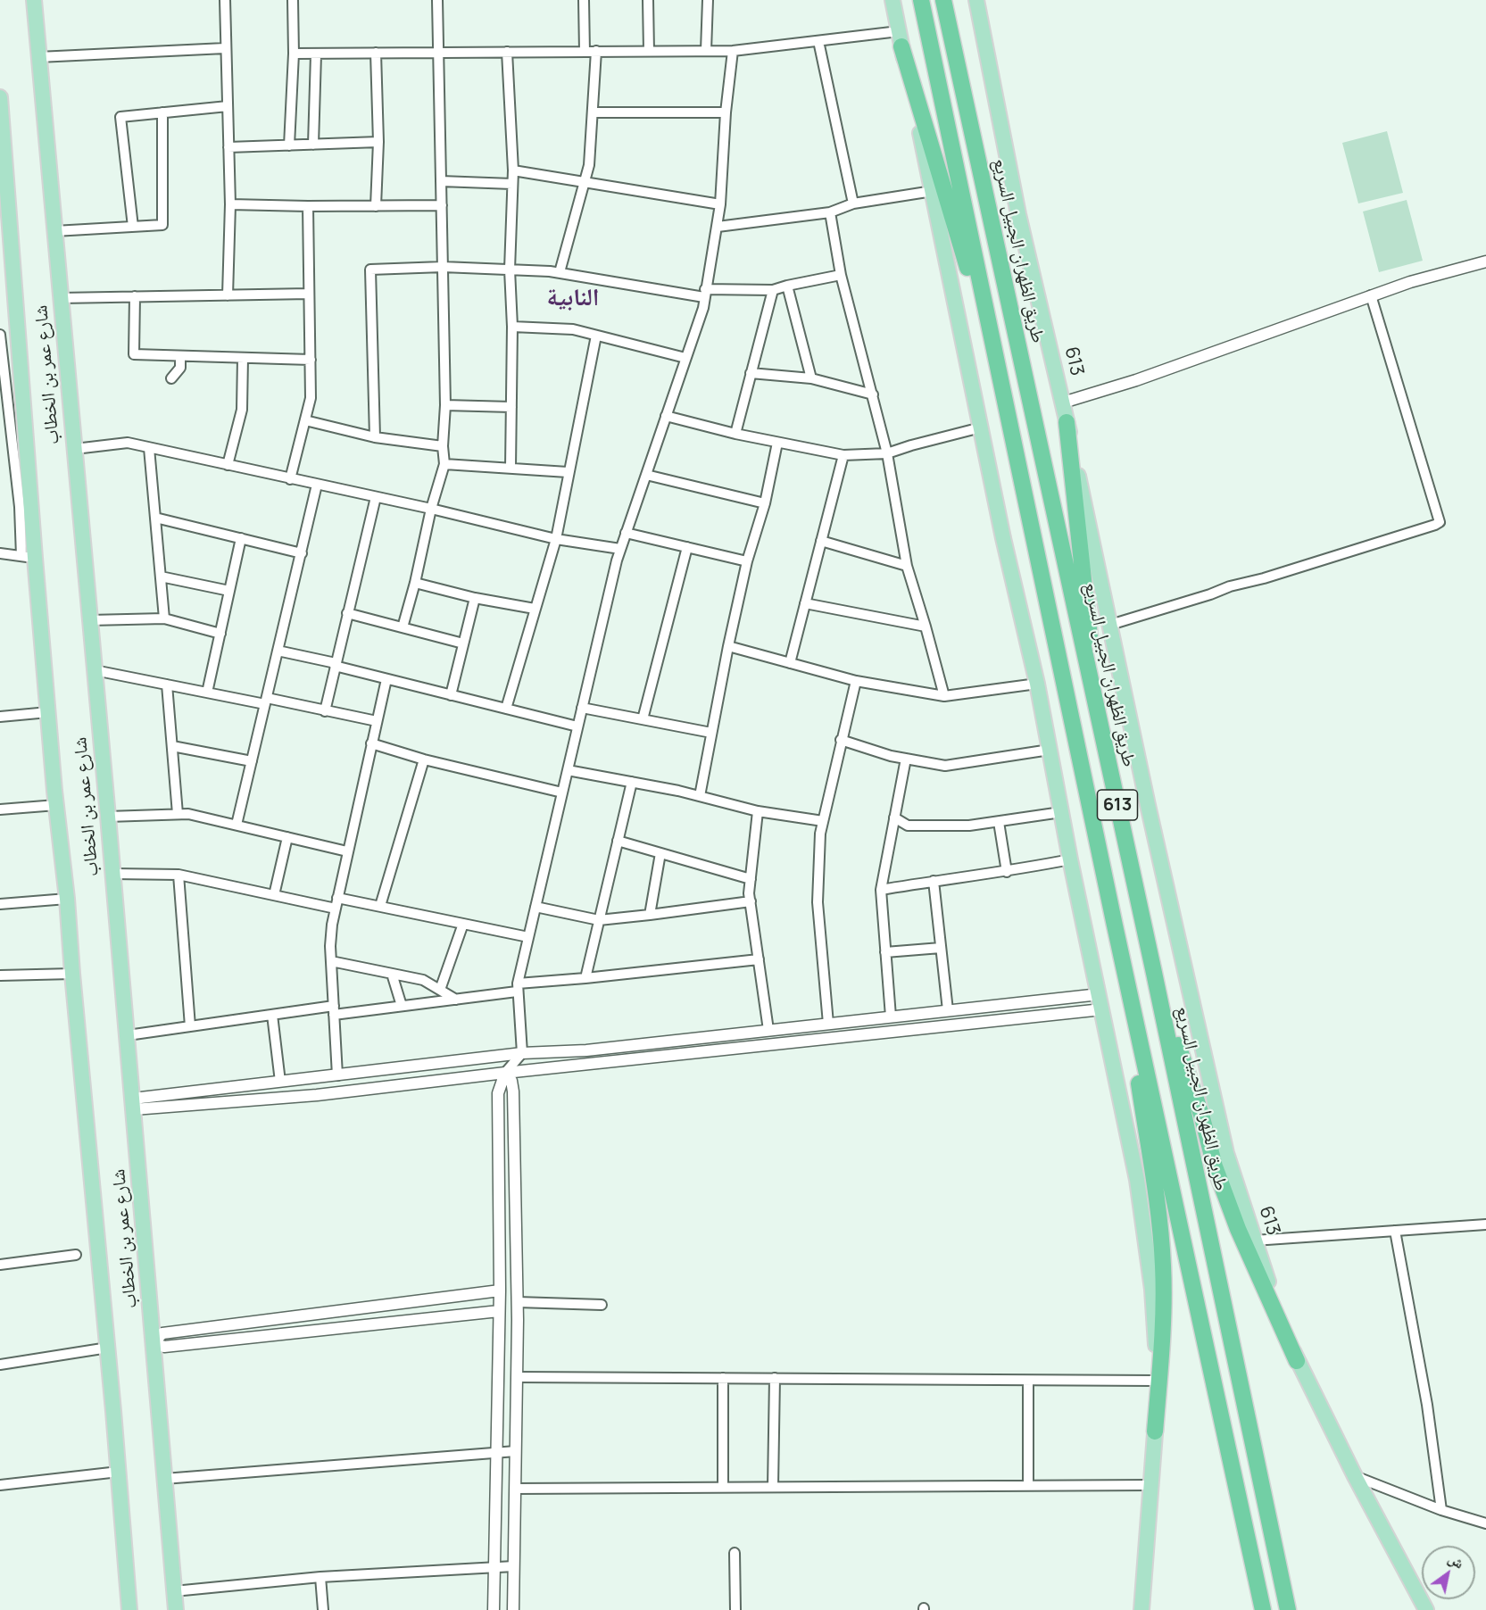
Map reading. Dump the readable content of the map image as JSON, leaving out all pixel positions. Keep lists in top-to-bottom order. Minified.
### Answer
{"streets":{"highway":["طريق الظهران الجبيل السريع","613"],"main road":["شارع عمر بن الخطاب"]},"districts":["النابية"],"north":"top right"}
